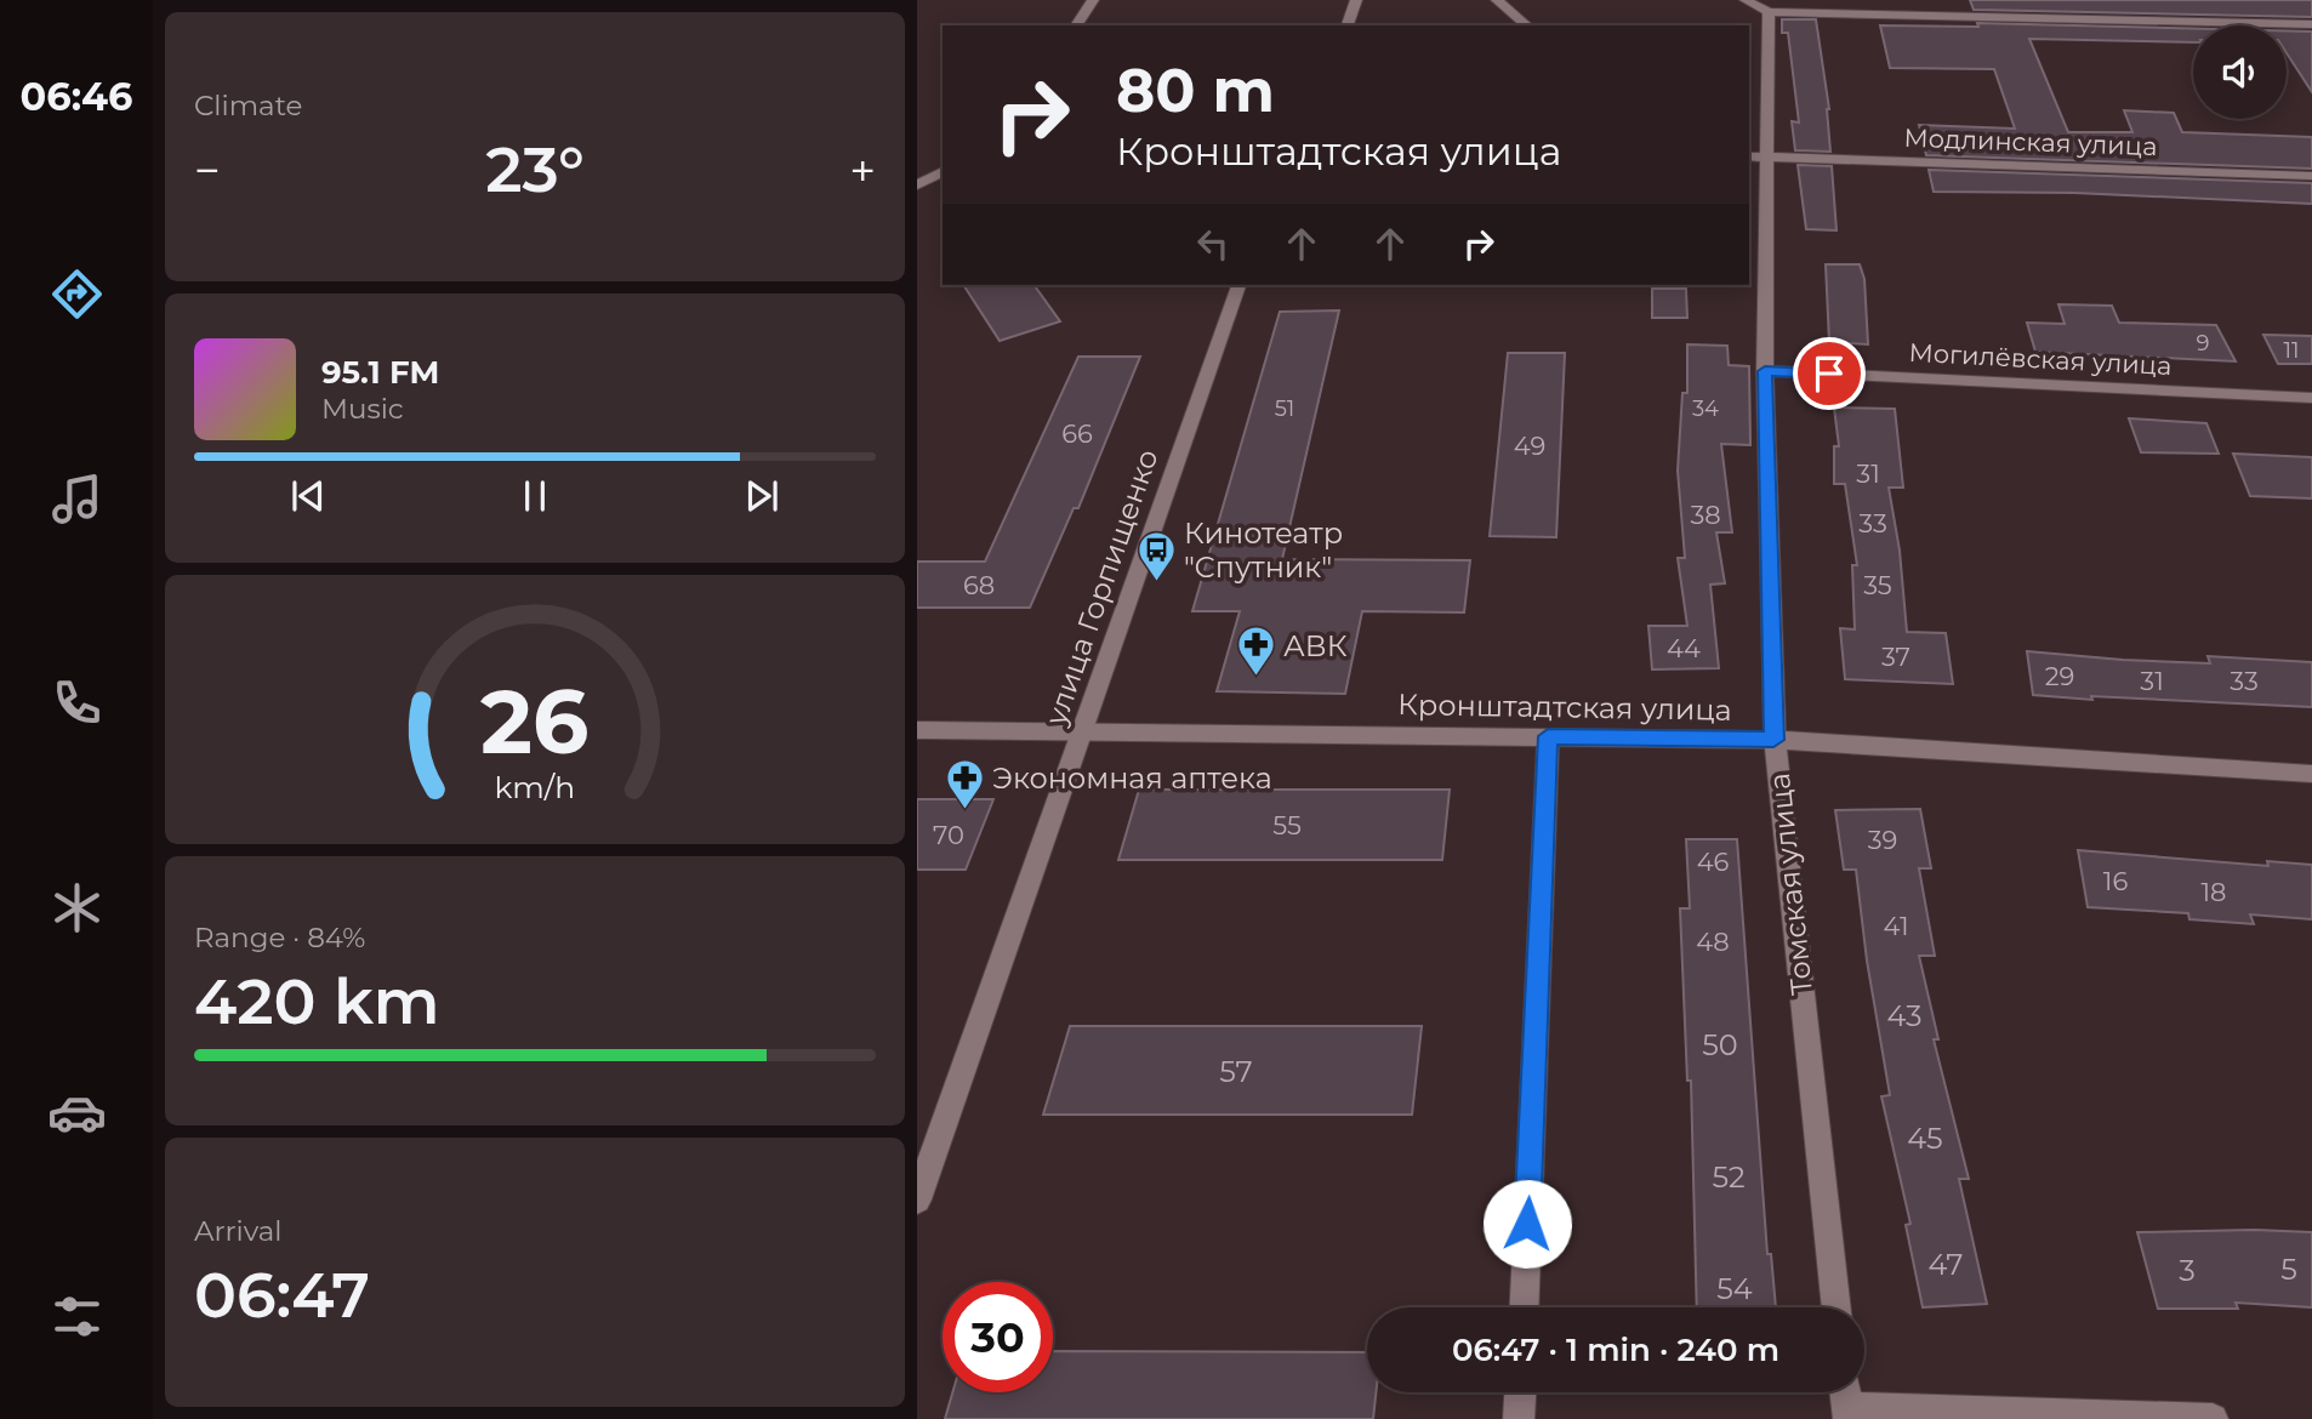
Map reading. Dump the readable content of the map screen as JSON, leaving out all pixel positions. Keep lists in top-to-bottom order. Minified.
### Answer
{"streets":{"street":["Модлинская улица","Могилёвская улица","улица Горпищенко","Кронштадтская улица","Томская улица"]},"crossings":[["Модлинская улица","Томская улица"],["Могилёвская улица","Томская улица"],["улица Горпищенко","Кронштадтская улица"],["Кронштадтская улица","Томская улица"]],"places":{"bus stop":["Кинотеатр \"Спутник\""],"pharmacy":["АВК","Экономная аптека"]},"house_numbers":["9","11","51","34","66","49","31","38","33","68","35","44","37","29","31","33","55","70","39","46","16","18","41","48","43","50","57","45","52","47","5","3","54"],"page":{"tabs":"06:46","tile":["Climate",["Range · 84%","420 km"],["Arrival","06:47"]],"turn":["80 m","Кронштадтская улица"],"heat":["−","23°","+"],"song":["95.1 FM","Music"],"limit":"30","trip":"06:47 · 1 min · 240 m","gauge":["26","km/h"]}}
